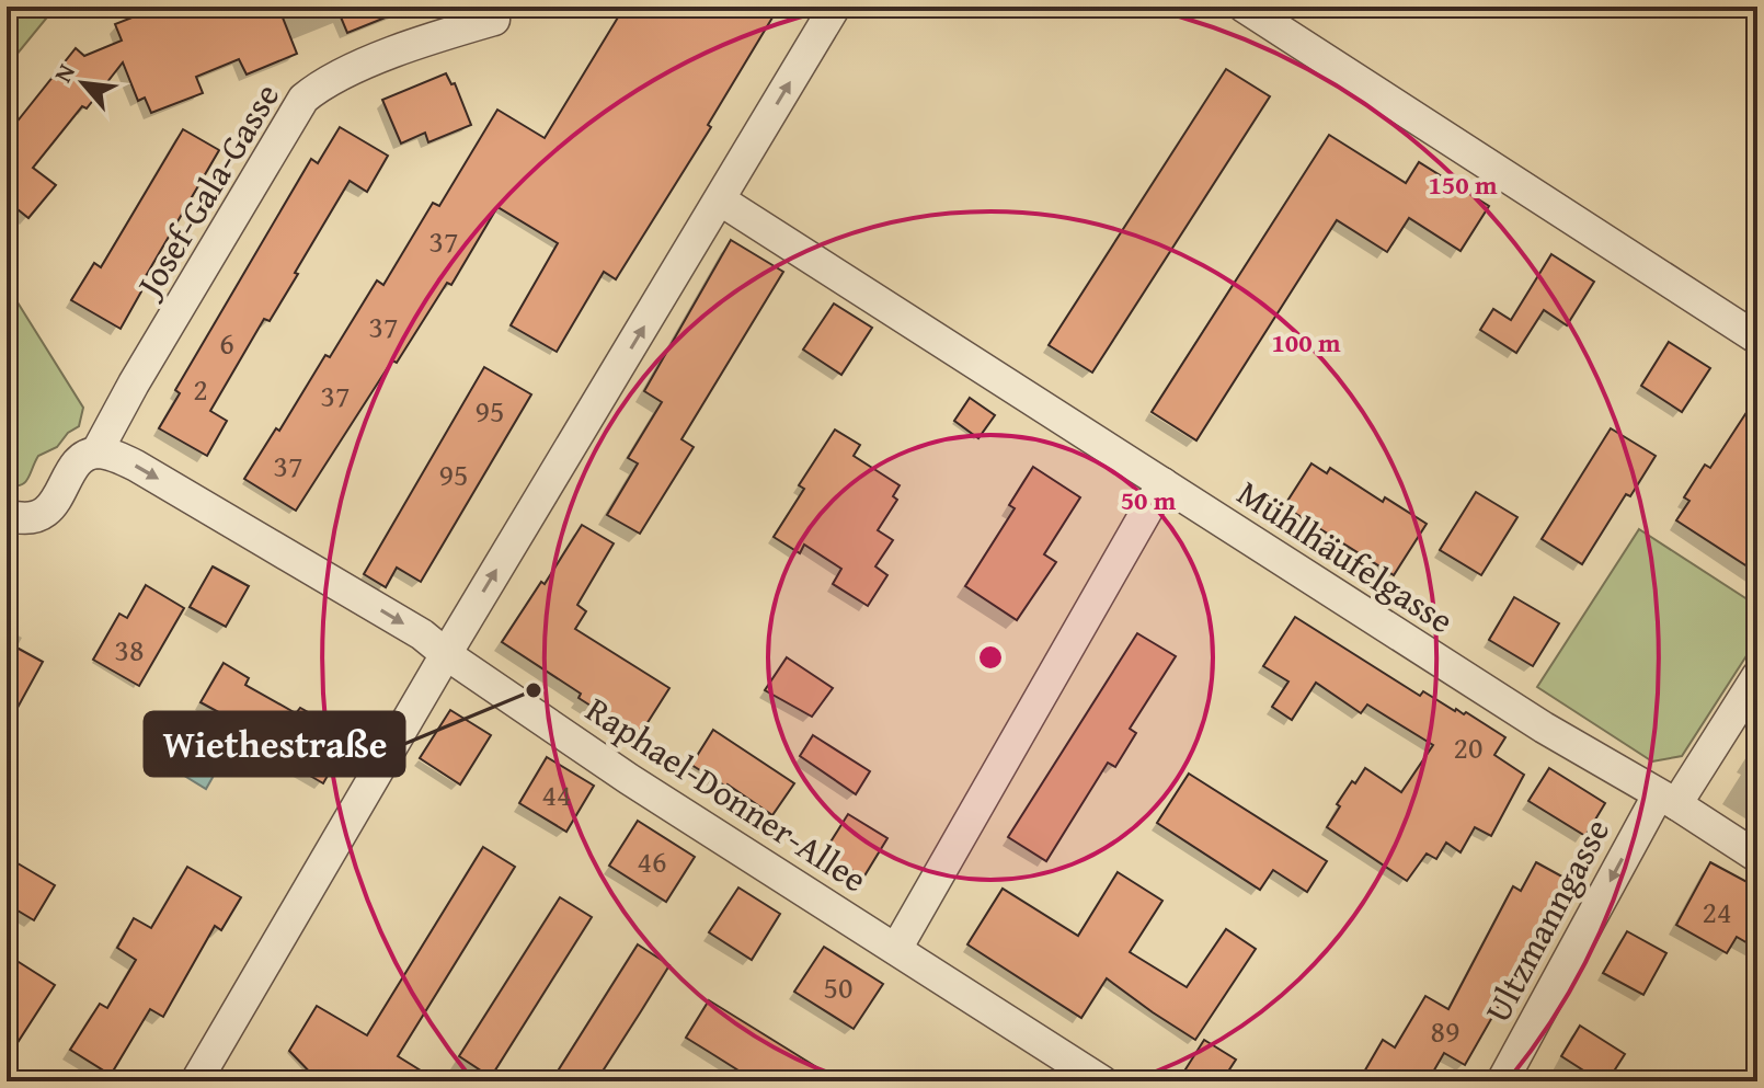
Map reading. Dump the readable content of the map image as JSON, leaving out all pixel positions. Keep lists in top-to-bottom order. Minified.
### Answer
{"streets":{"street":["Josef-Gala-Gasse","Mühlhäufelgasse","Raphael-Donner-Allee","Ultzmanngasse"]},"crossings":[["Josef-Gala-Gasse","Raphael-Donner-Allee"],["Mühlhäufelgasse","Ultzmanngasse"]],"one_way":["Ultzmanngasse"],"places":["Wiethestraße"],"house_numbers":["37","37","6","2","37","95","37","95","38","20","44","46","24","50","89"],"north":"top left","rings":["150 m","100 m","50 m"]}
